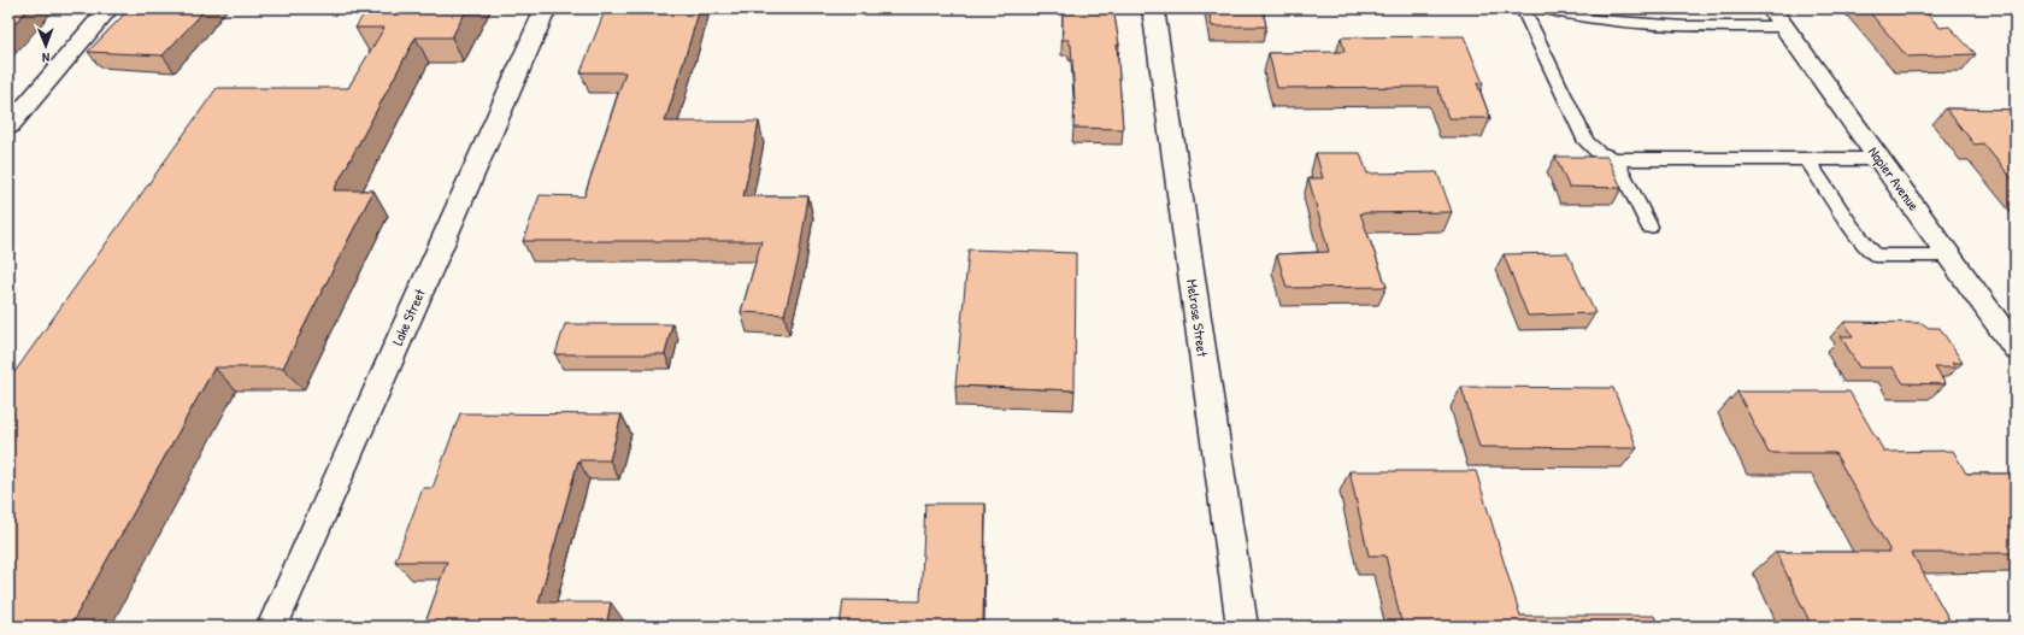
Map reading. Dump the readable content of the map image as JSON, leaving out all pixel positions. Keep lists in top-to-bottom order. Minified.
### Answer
{"streets":{"street":["Napier Avenue","Lake Street","Melrose Street"]},"north":"bottom"}
